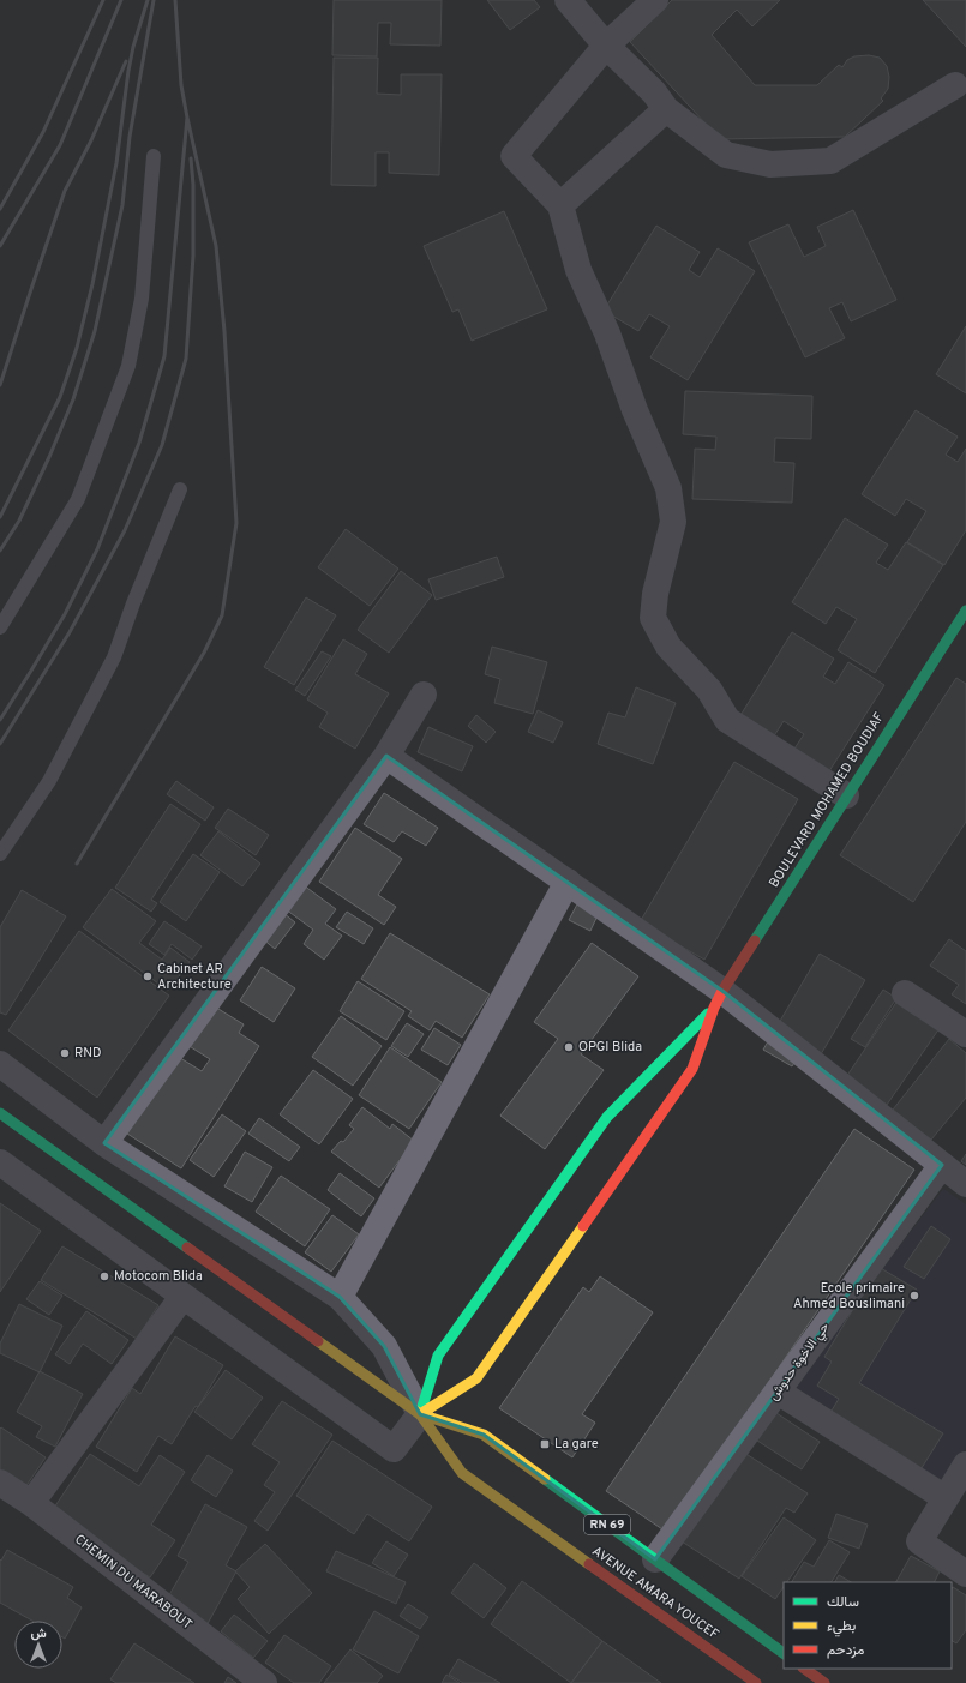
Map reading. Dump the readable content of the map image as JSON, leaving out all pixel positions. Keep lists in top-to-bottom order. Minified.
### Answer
{"streets":{"main road":["BOULEVARD MOHAMED BOUDIAF","RN 69","AVENUE AMARA YOUCEF"],"street":["حي الاخوة حدوش","CHEMIN DU MARABOUT"]},"crossings":[["حي الاخوة حدوش","AVENUE AMARA YOUCEF"],["RN 69","AVENUE AMARA YOUCEF"]],"places":{"other":["Cabinet AR Architecture","OPGI Blida","RND","Motocom Blida","Ecole primaire Ahmed Bouslimani"],"transit":["La gare"]},"legend":["سالك","بطيء","مزدحم"],"north":"top"}
